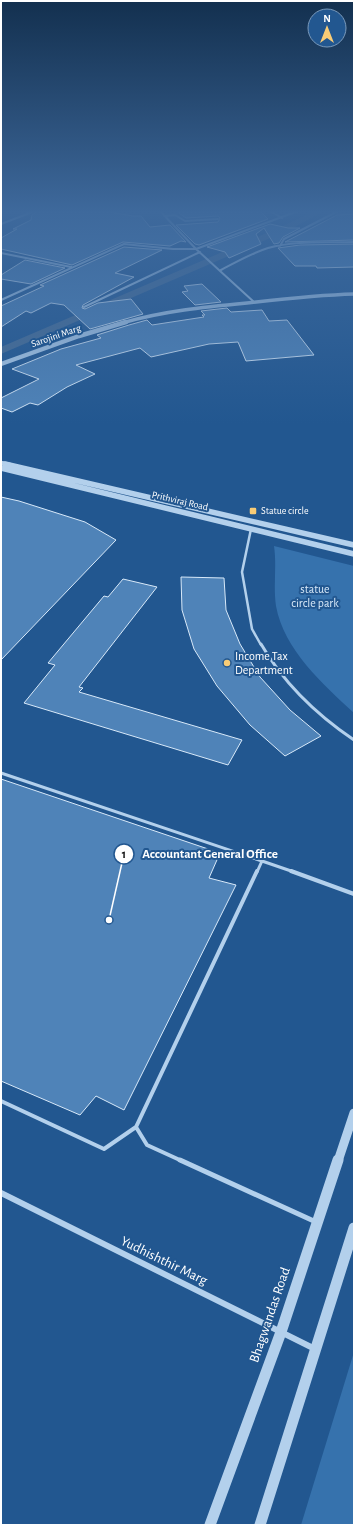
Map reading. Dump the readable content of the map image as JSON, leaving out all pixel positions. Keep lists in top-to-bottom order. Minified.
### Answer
{"streets":{"street":["Sarojini Marg","Prithviraj Road","Yudhishthir Marg","Bhagwandas Road"]},"crossings":[["Yudhishthir Marg","Bhagwandas Road"]],"parks":["statue circle park"],"places":{"transit":["Statue circle"],"other":["Income Tax Department","Accountant General Office"]},"north":"top"}
